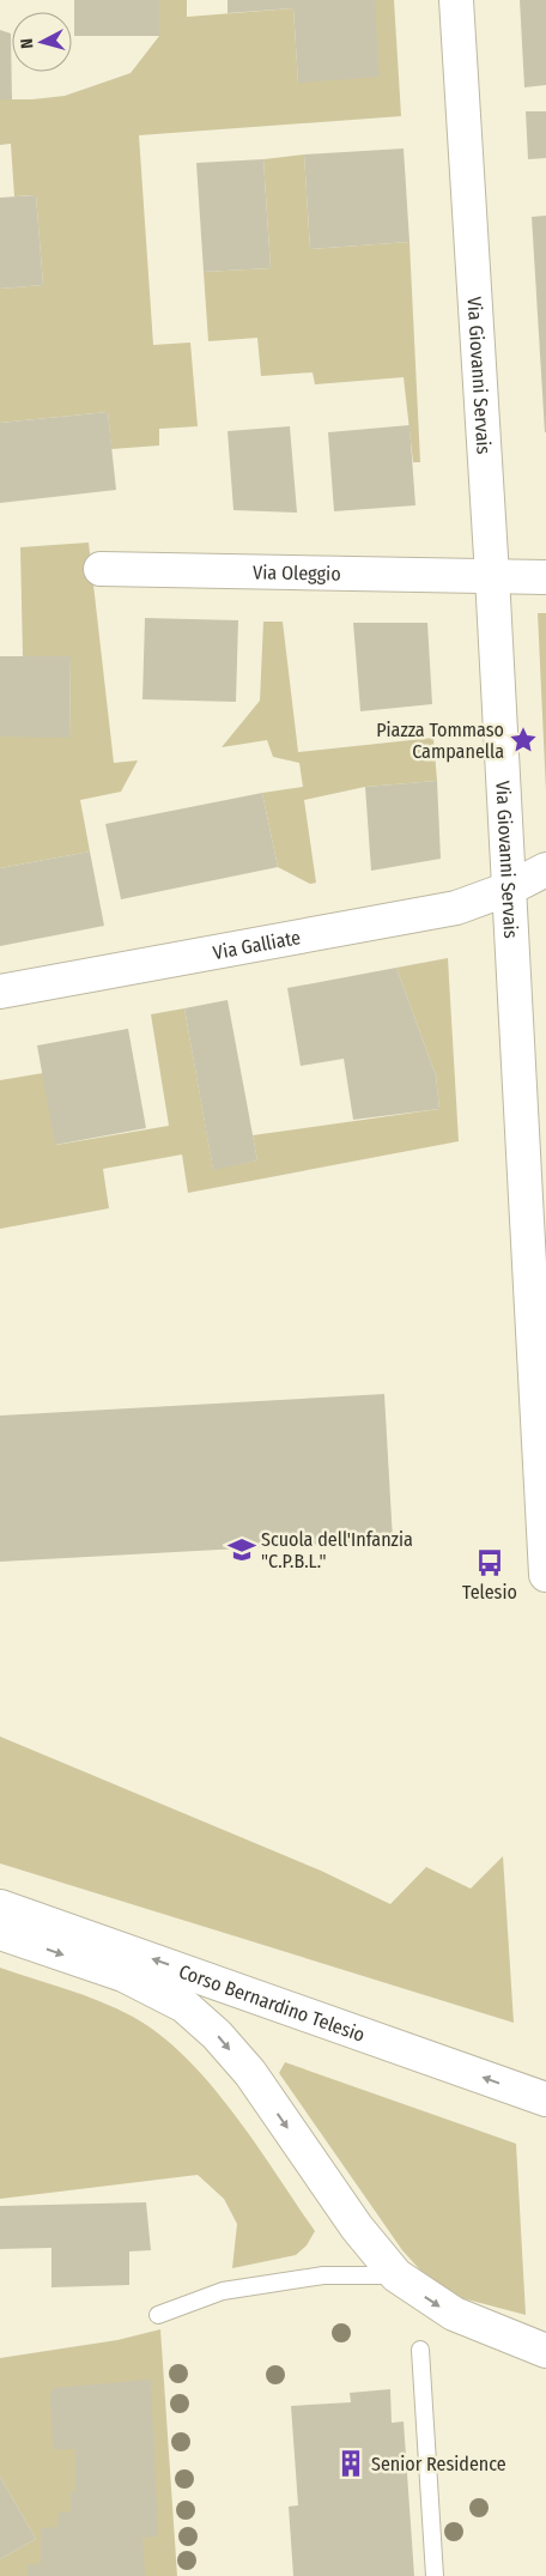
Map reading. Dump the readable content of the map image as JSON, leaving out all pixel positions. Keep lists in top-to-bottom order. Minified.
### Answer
{"streets":{"street":["Via Giovanni Servais","Via Oleggio","Via Galliate","Corso Bernardino Telesio"]},"crossings":[["Via Giovanni Servais","Via Oleggio"],["Via Giovanni Servais","Via Galliate"]],"places":{"place":["Piazza Tommaso Campanella"],"school or university":["Scuola dell'Infanzia \"C.P.B.L.\""],"bus stop":["Telesio"],"building":["Senior Residence"]},"north":"left"}
